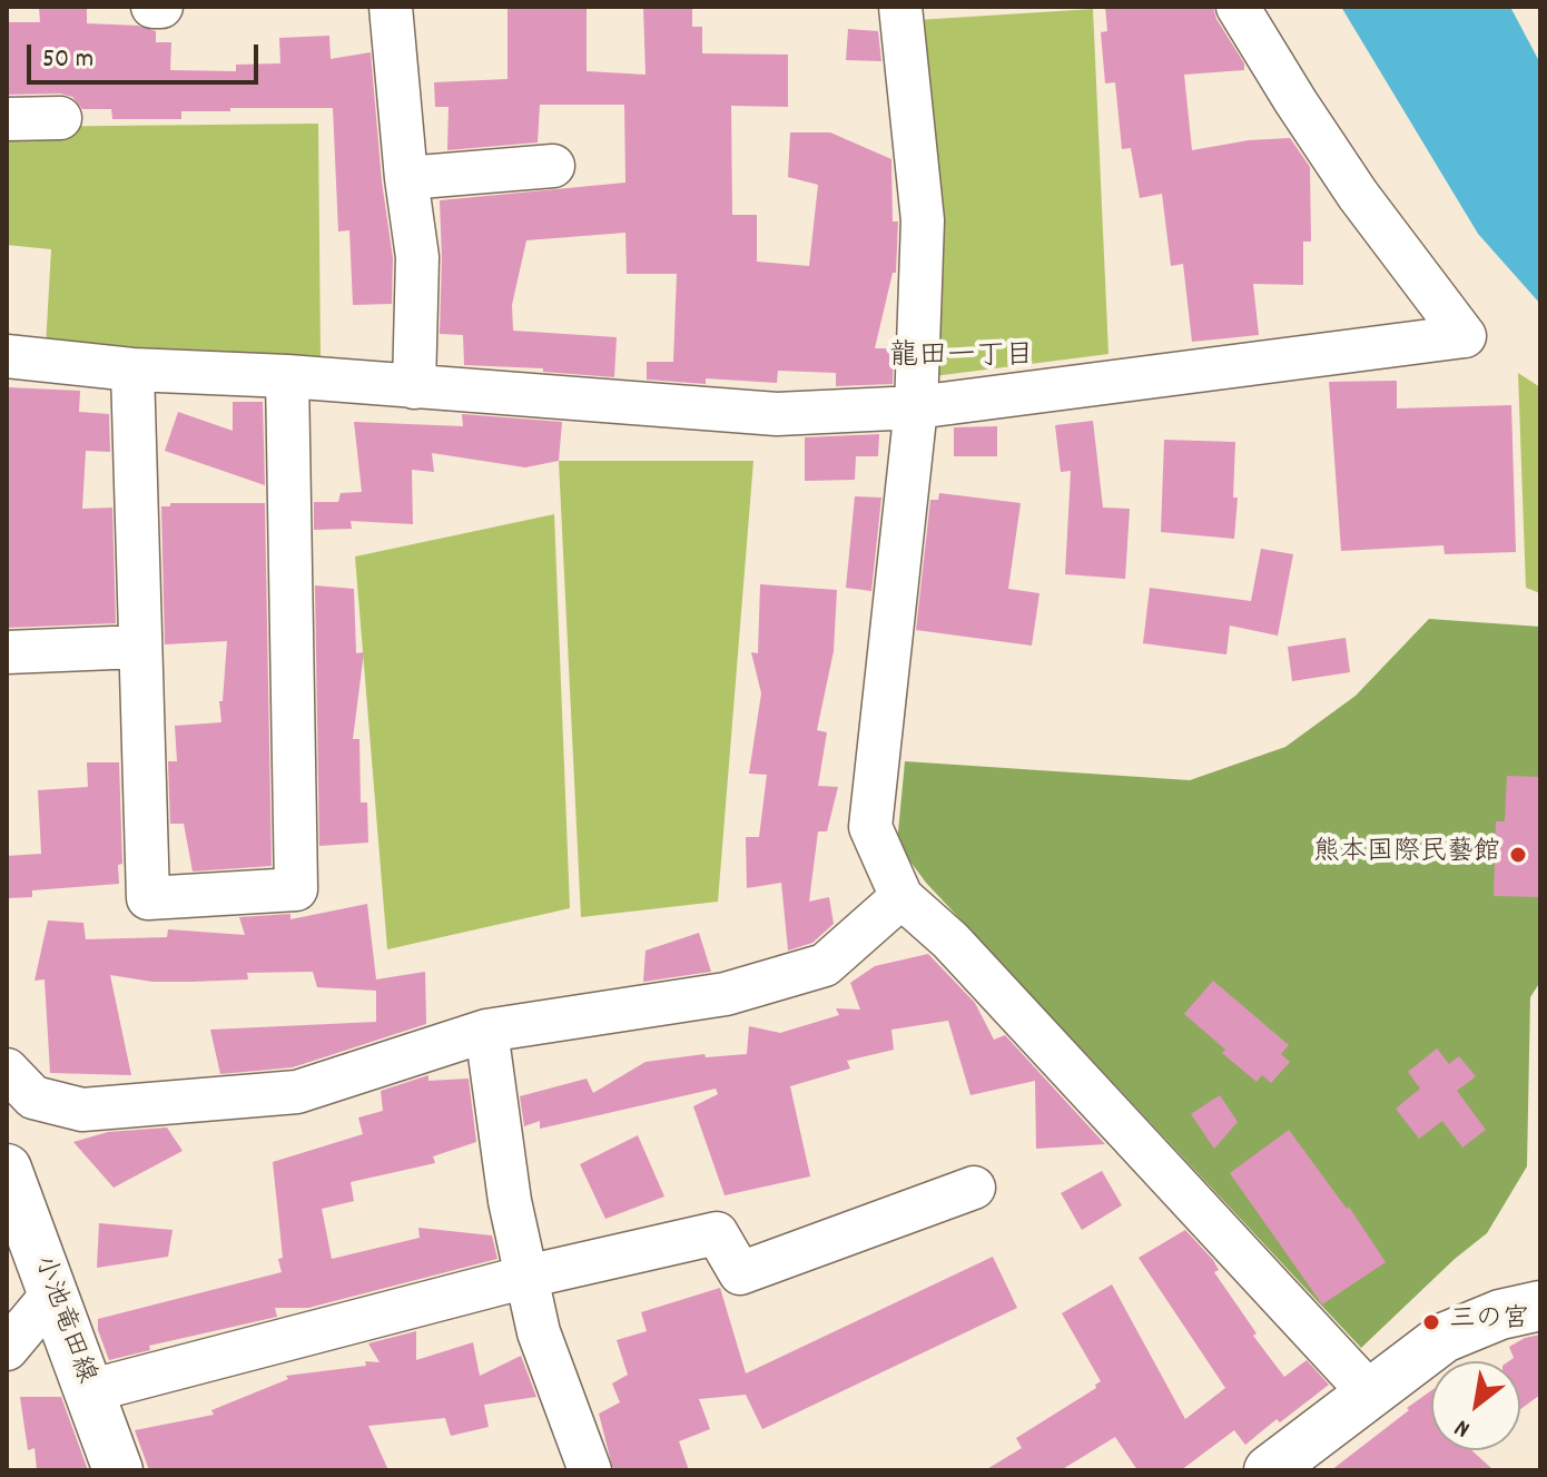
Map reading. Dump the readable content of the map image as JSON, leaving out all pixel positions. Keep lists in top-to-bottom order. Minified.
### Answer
{"streets":{"main road":["小池竜田線"]},"districts":["龍田一丁目"],"places":["熊本国際民藝館","三の宮"],"scale_bar":"50 m","north":"bottom left"}
